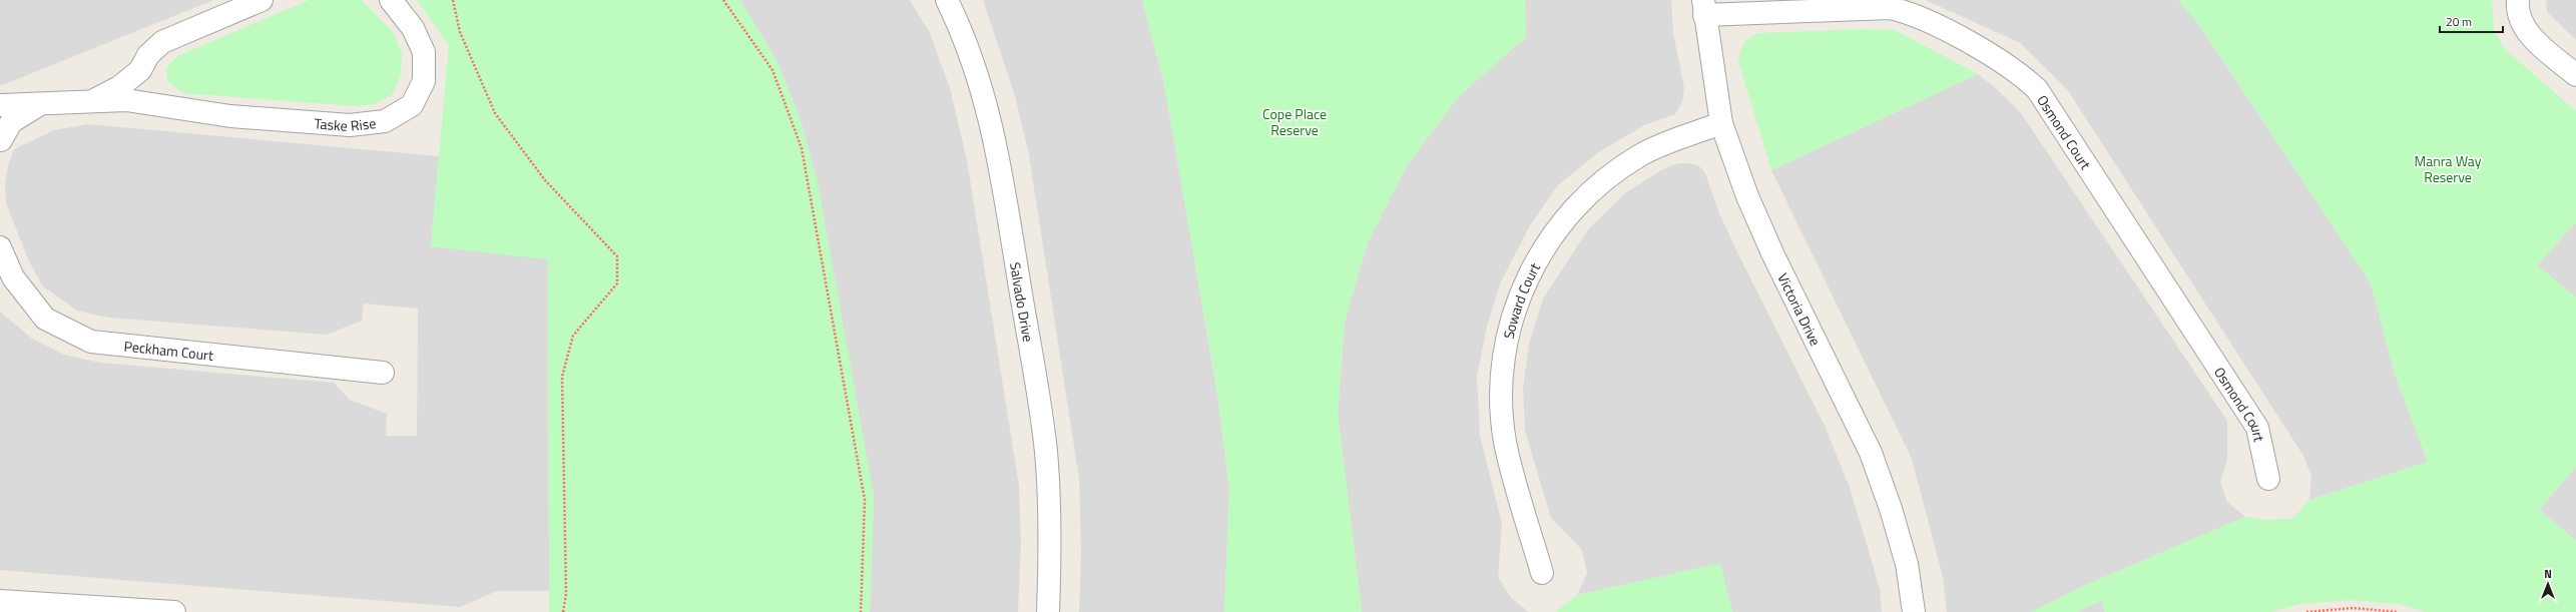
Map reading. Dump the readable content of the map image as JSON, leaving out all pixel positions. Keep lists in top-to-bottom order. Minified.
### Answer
{"streets":{"street":["Taske Rise","Osmond Court","Salvado Drive","Soward Court","Victoria Drive","Peckham Court"]},"crossings":[["Osmond Court","Victoria Drive"],["Soward Court","Victoria Drive"]],"parks":["Cope Place Reserve","Manra Way Reserve"],"scale_bar":"20 m","north":"top"}
